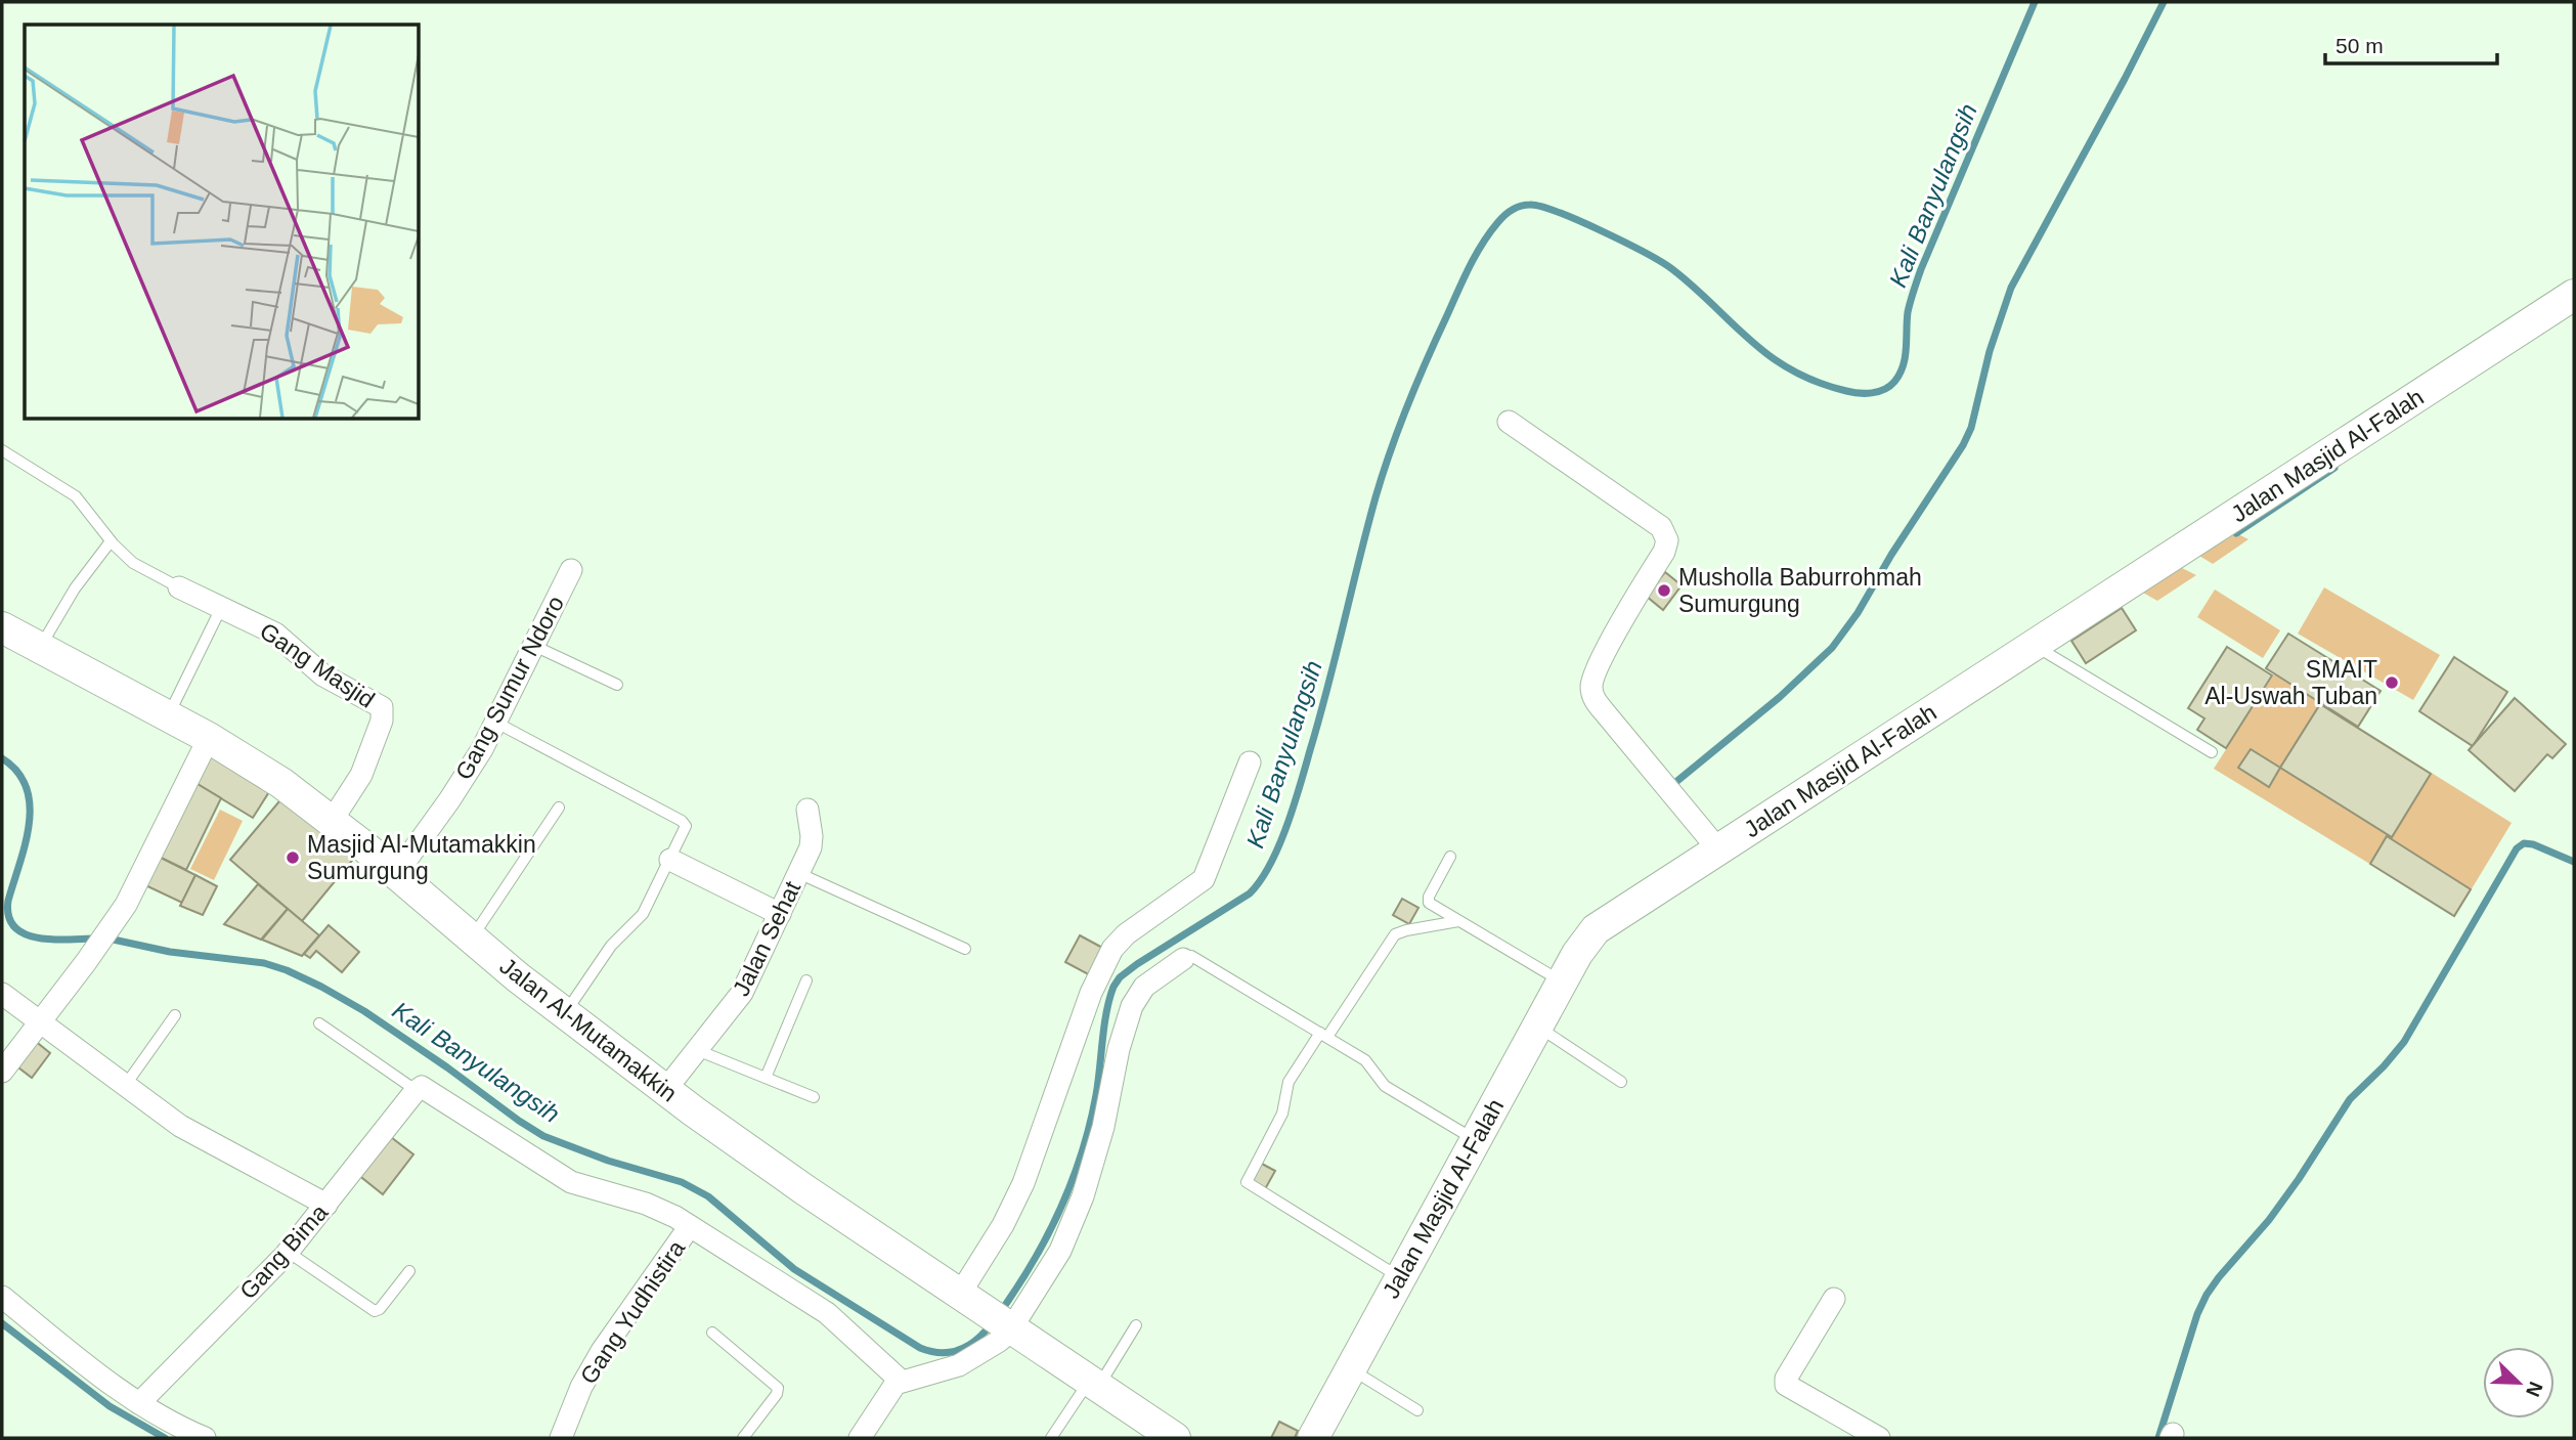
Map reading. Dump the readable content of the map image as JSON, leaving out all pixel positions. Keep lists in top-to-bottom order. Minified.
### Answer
{"streets":{"street":["Jalan Masjid Al-Falah","Gang Masjid","Gang Sumur Ndoro","Jalan Sehat","Jalan Al-Mutamakkin","Gang Bima","Gang Yudhistira"]},"crossings":[["Gang Masjid","Jalan Al-Mutamakkin"],["Gang Sumur Ndoro","Jalan Al-Mutamakkin"],["Jalan Sehat","Jalan Al-Mutamakkin"]],"water":["Kali Banyulangsih"],"places":["Musholla Baburrohmah Sumurgung","SMAIT Al-Uswah Tuban","Masjid Al-Mutamakkin Sumurgung"],"scale_bar":"50 m","north":"bottom right"}
